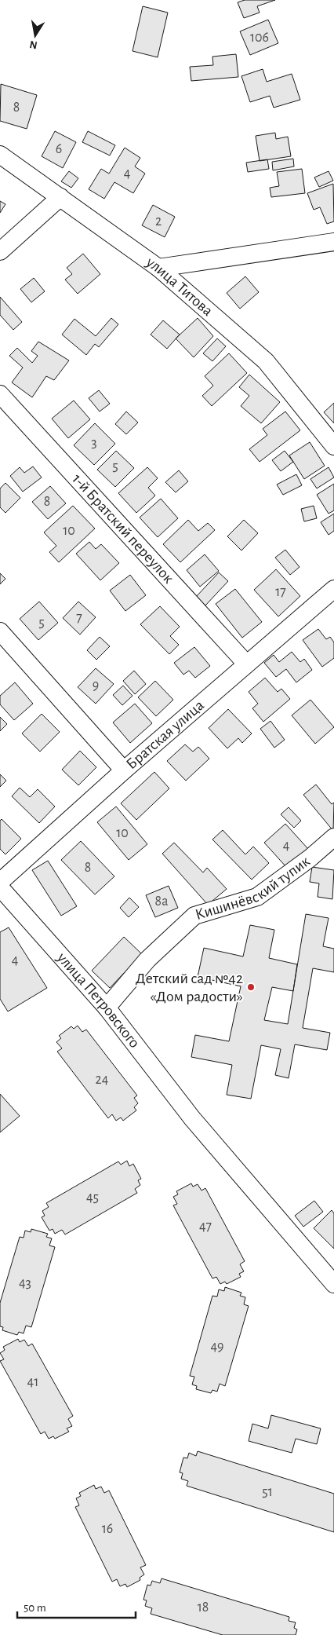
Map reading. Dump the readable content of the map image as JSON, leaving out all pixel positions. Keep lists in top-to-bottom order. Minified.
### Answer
{"streets":{"street":["улица Титова","1-й Братский переулок","Братская улица","Кишинёвский тупик","улица Петровского"]},"crossings":[["1-й Братский переулок","Братская улица"],["Кишинёвский тупик","улица Петровского"]],"places":["Детский сад №42 «Дом радости»"],"house_numbers":["106","8","6","4","2","3","5","8","10","17","7","5","9","10","4","8","8а","4","24","45","47","43","49","41","51","16","18"],"scale_bar":"50 m","north":"bottom"}
